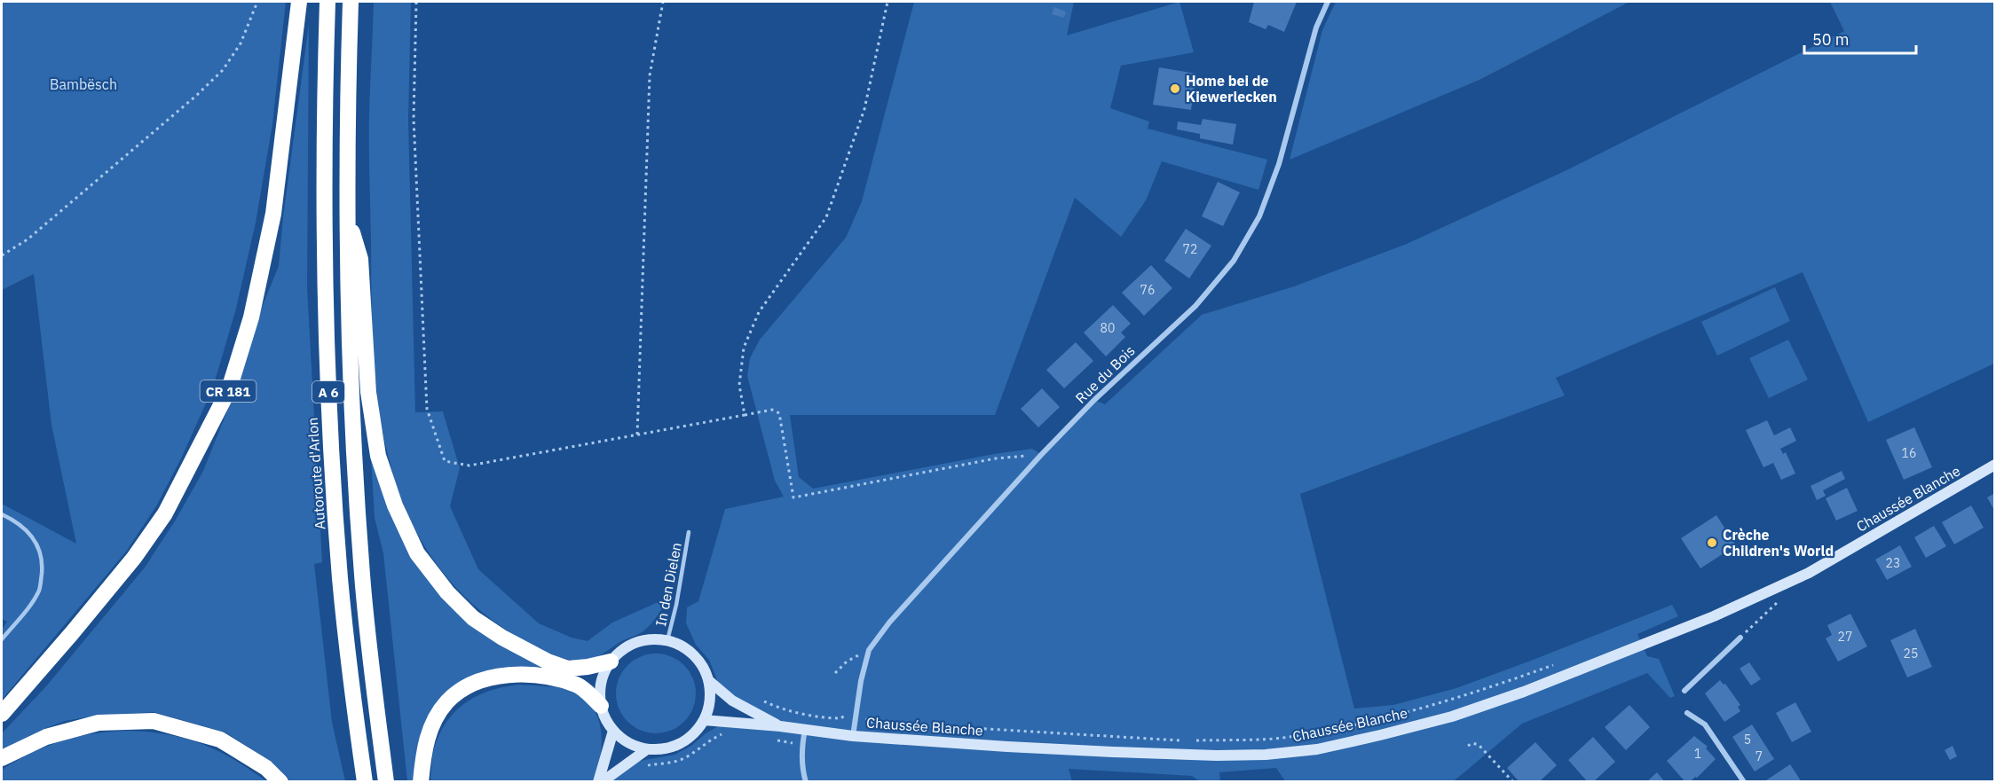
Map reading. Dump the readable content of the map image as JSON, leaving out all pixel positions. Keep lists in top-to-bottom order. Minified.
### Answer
{"streets":{"highway":["CR 181","A 6","Autoroute d'Arlon"],"main road":["Chaussée Blanche"],"street":["Rue du Bois"],"lane":["In den Dielen"]},"crossings":[["Rue du Bois","Chaussée Blanche"],["A 6","Chaussée Blanche"],["A 6","In den Dielen"],["Chaussée Blanche","In den Dielen"]],"parks":["Bambësch"],"places":["Home bei de Kiewerlecken","Crèche Children's World"],"house_numbers":["72","76","80","16","23","27","25","5","1","7"],"scale_bar":"50 m"}
